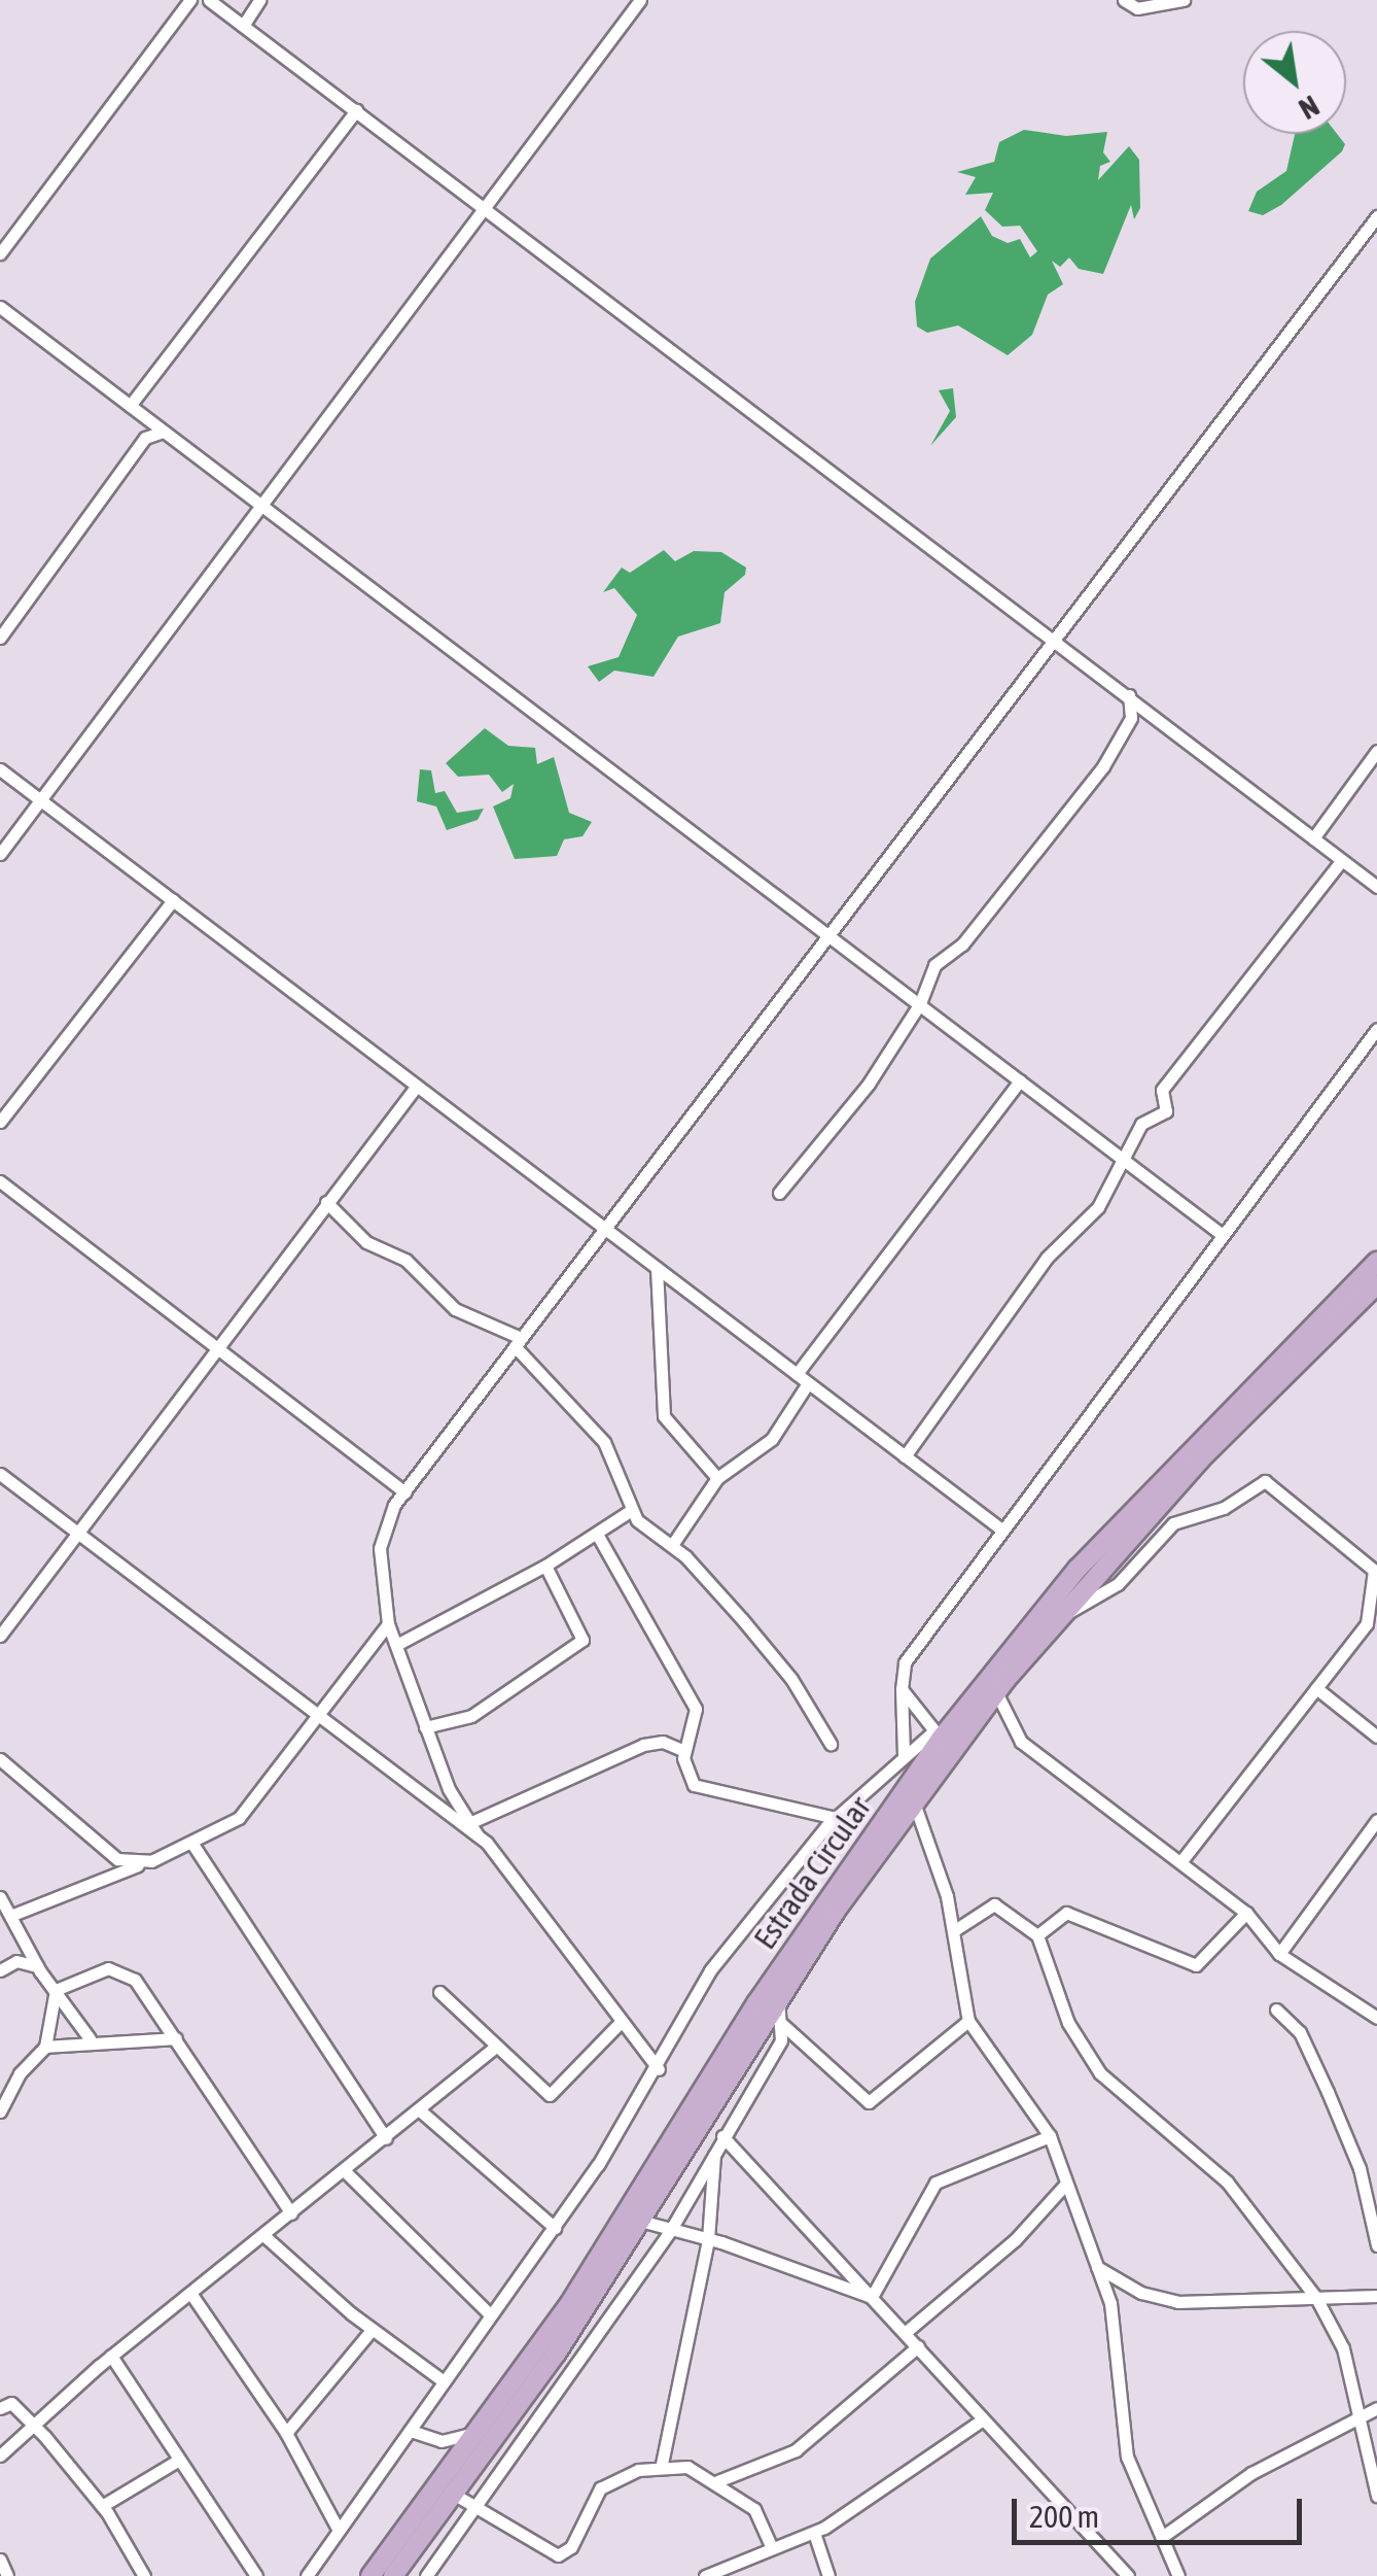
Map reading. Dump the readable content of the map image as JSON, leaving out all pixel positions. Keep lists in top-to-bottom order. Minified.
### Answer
{"streets":{"main road":["Estrada Circular"]},"scale_bar":"200 m","north":"bottom right"}
